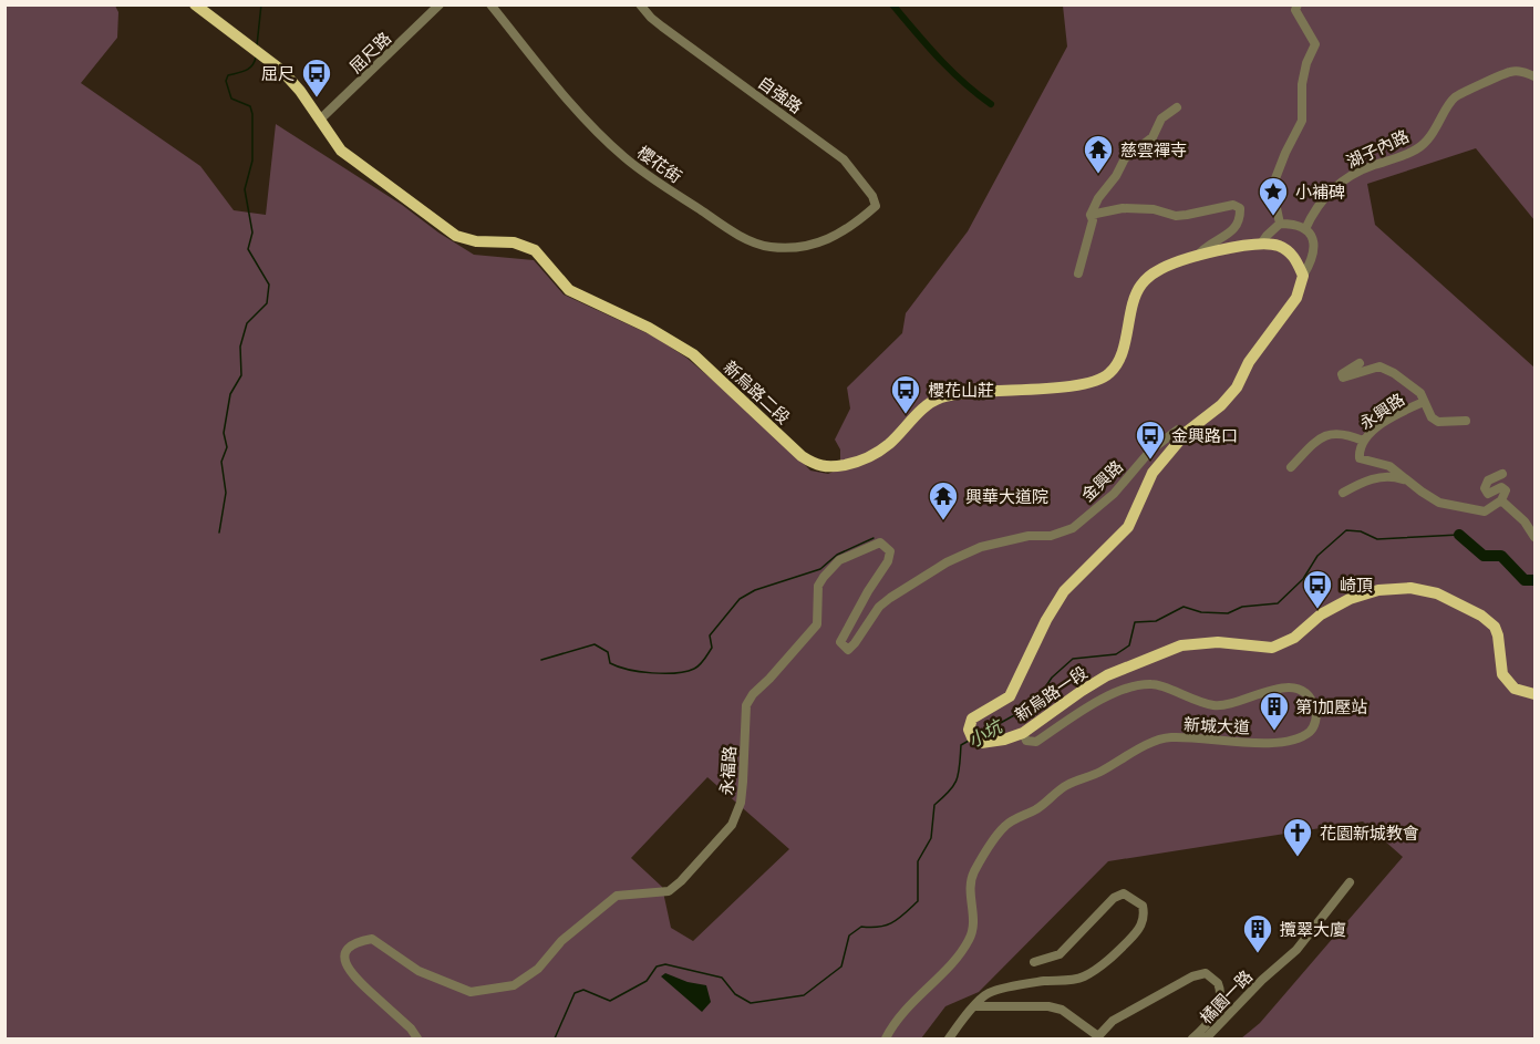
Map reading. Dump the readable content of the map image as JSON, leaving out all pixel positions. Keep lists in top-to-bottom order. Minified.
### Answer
{"streets":{"main road":["新烏路二段","新烏路一段"],"street":["屈尺路","自強路","湖子內路","櫻花街","永興路","金興路","新城大道","永福路","橘園一路"]},"crossings":[["屈尺路","新烏路二段"],["自強路","櫻花街"],["新烏路二段","新烏路一段"],["金興路","新烏路一段"],["金興路","永福路"],["新烏路一段","新城大道"]],"water":["小坑"],"places":{"bus stop":["屈尺","櫻花山莊","金興路口","崎頂"],"temple":["慈雲禪寺","興華大道院"],"place":["小補碑"],"building":["第1加壓站","攬翠大廈"],"church":["花園新城教會"]}}
